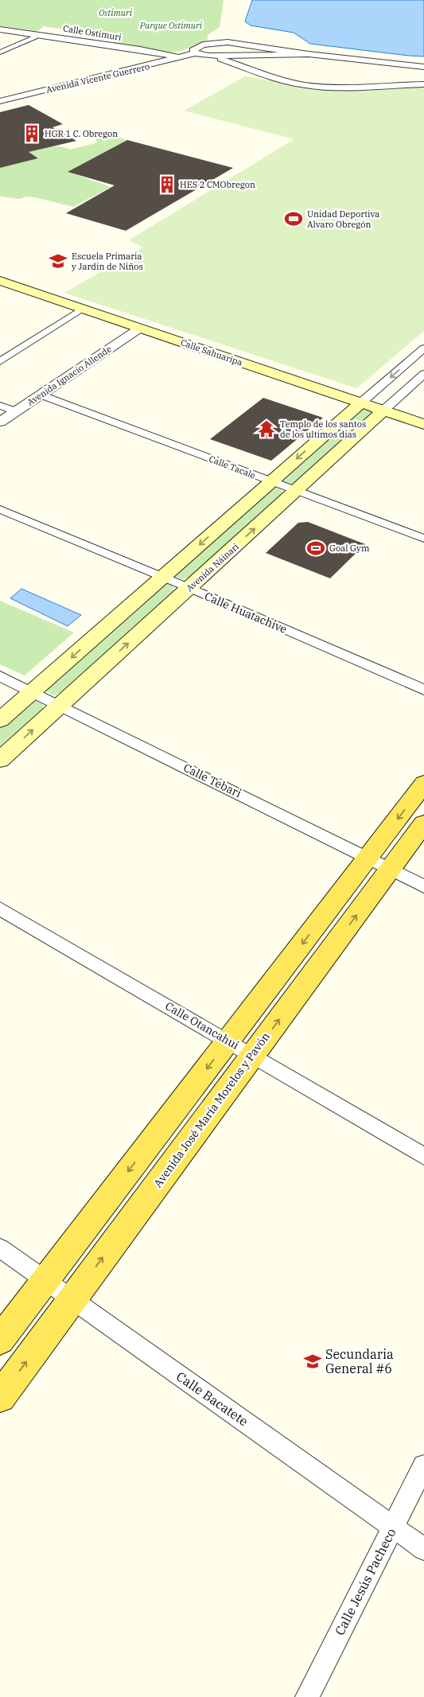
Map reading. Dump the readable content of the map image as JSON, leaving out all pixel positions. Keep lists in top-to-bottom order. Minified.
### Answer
{"streets":{"main road":["Calle Sahuaripa","Avenida Náinari","Avenida José María Morelos y Pavón"],"street":["Calle Ostimuri","Avenida Vicente Guerrero","Avenida Ignacio Allende","Calle Tacale","Calle Huatachive","Calle Tebari","Calle Otancahui","Calle Bacatete","Calle Jesús Pacheco"]},"crossings":[["Calle Ostimuri","Avenida Vicente Guerrero"],["Calle Sahuaripa","Avenida Ignacio Allende"],["Calle Sahuaripa","Avenida Náinari"],["Avenida Ignacio Allende","Calle Tacale"],["Calle Tacale","Avenida Náinari"],["Avenida Náinari","Calle Huatachive"],["Avenida Náinari","Calle Tebari"],["Calle Tebari","Avenida José María Morelos y Pavón"],["Calle Otancahui","Avenida José María Morelos y Pavón"],["Avenida José María Morelos y Pavón","Calle Bacatete"],["Calle Bacatete","Calle Jesús Pacheco"]],"one_way":["Avenida Náinari"],"parks":["Ostimuri","Parque Ostimuri"],"places":{"building":["HGR 1 C. Obregon","HES 2 CMObregon"],"sports":["Unidad Deportiva Alvaro Obregón","Goal Gym"],"school or university":["Escuela Primaria y Jardin de Niños","Secundaria General #6"],"temple":["Templo de los santos de los ultimos dias"]}}
